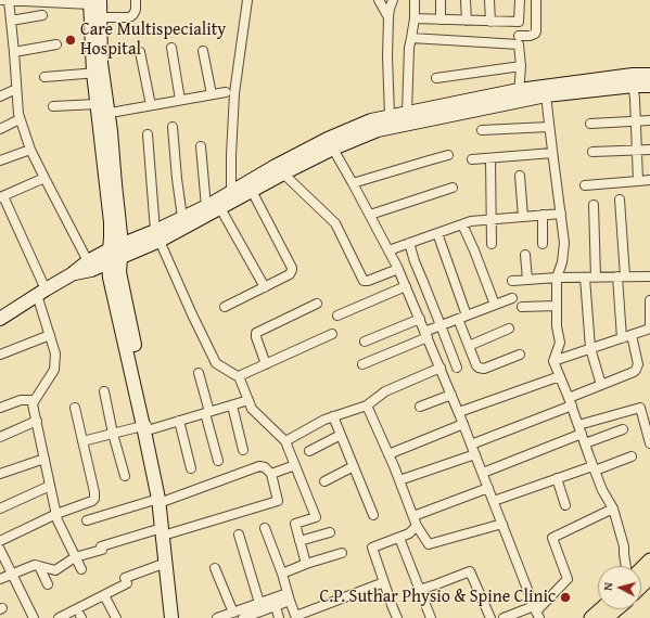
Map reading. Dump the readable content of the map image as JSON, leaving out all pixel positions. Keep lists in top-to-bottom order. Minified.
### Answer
{"places":["Care Multispeciality Hospital","C.P. Suthar Physio & Spine Clinic"],"north":"left"}
